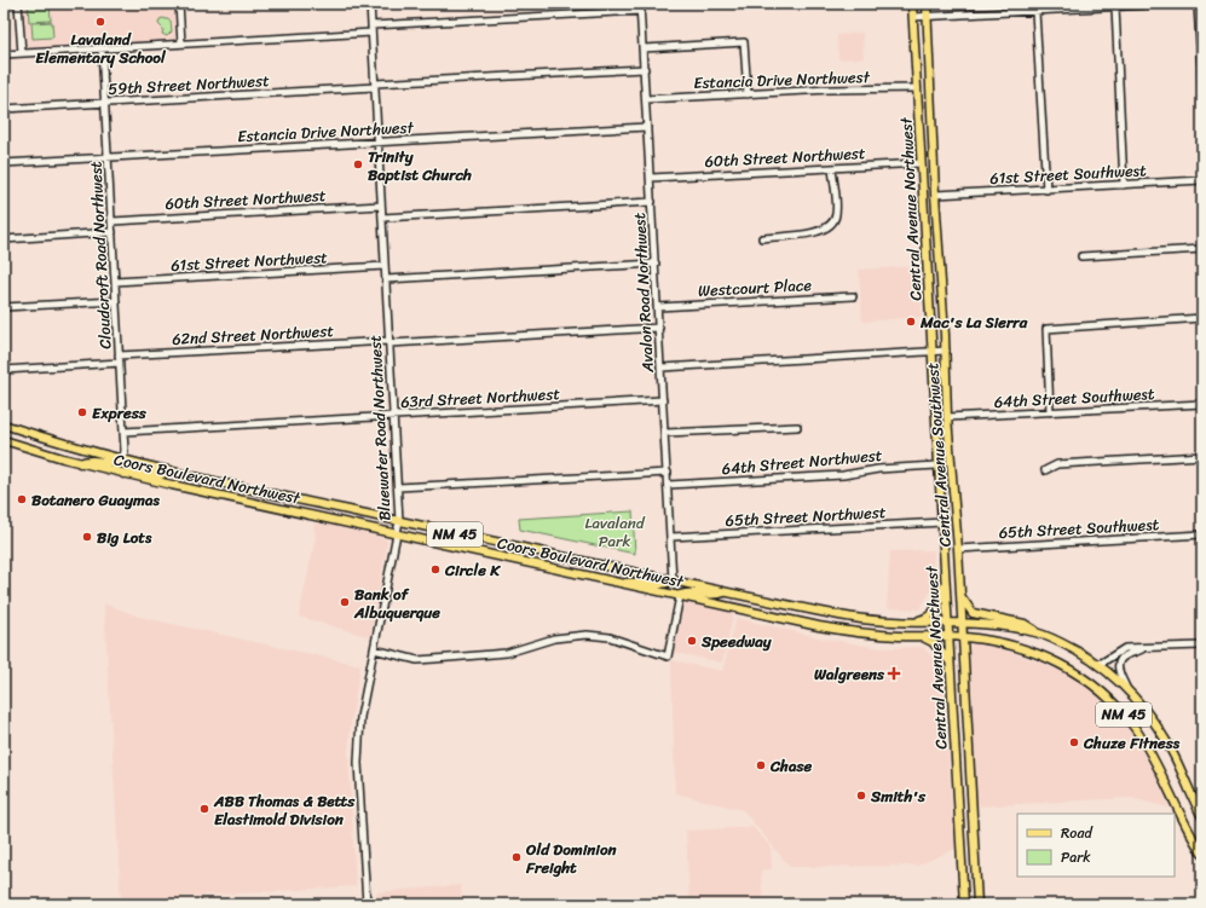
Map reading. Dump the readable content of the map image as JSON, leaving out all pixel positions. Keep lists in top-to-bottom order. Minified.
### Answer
{"streets":{"main road":["Central Avenue Northwest","Central Avenue Southwest","Coors Boulevard Northwest","NM 45"],"street":["Estancia Drive Northwest","59th Street Northwest","60th Street Northwest","61st Street Southwest","Cloudcroft Road Northwest","61st Street Northwest","Westcourt Place","Avalon Road Northwest","62nd Street Northwest","63rd Street Northwest","64th Street Southwest","Bluewater Road Northwest","64th Street Northwest","65th Street Northwest","65th Street Southwest"]},"crossings":[["Estancia Drive Northwest","Central Avenue Northwest"],["Estancia Drive Northwest","Cloudcroft Road Northwest"],["Estancia Drive Northwest","Avalon Road Northwest"],["Estancia Drive Northwest","Bluewater Road Northwest"],["59th Street Northwest","Cloudcroft Road Northwest"],["59th Street Northwest","Avalon Road Northwest"],["59th Street Northwest","Bluewater Road Northwest"],["60th Street Northwest","Central Avenue Northwest"],["60th Street Northwest","Cloudcroft Road Northwest"],["60th Street Northwest","Avalon Road Northwest"],["60th Street Northwest","Bluewater Road Northwest"],["61st Street Southwest","Central Avenue Southwest"],["Central Avenue Northwest","64th Street Northwest"],["Central Avenue Northwest","Coors Boulevard Northwest"],["Central Avenue Northwest","65th Street Northwest"],["Central Avenue Northwest","NM 45"],["Cloudcroft Road Northwest","61st Street Northwest"],["Cloudcroft Road Northwest","62nd Street Northwest"],["Cloudcroft Road Northwest","63rd Street Northwest"],["Cloudcroft Road Northwest","Coors Boulevard Northwest"],["61st Street Northwest","Bluewater Road Northwest"],["Westcourt Place","Avalon Road Northwest"],["Avalon Road Northwest","62nd Street Northwest"],["Avalon Road Northwest","63rd Street Northwest"],["Avalon Road Northwest","64th Street Northwest"],["Avalon Road Northwest","Coors Boulevard Northwest"],["Avalon Road Northwest","65th Street Northwest"],["62nd Street Northwest","Bluewater Road Northwest"],["63rd Street Northwest","Bluewater Road Northwest"],["64th Street Southwest","Central Avenue Southwest"],["Bluewater Road Northwest","Coors Boulevard Northwest"],["Central Avenue Southwest","65th Street Southwest"],["Central Avenue Southwest","NM 45"],["Coors Boulevard Northwest","NM 45"]],"parks":["Lavaland Park"],"places":{"other":["Lavaland Elementary School","Trinity Baptist Church","Mac's La Sierra","Express","Botanero Guaymas","Big Lots","Circle K","Bank of Albuquerque","Speedway","Chuze Fitness","Chase","Smith's","ABB Thomas & Betts Elastimold Division","Old Dominion Freight"],"health":["Walgreens"]},"legend":["Road","Park"]}
